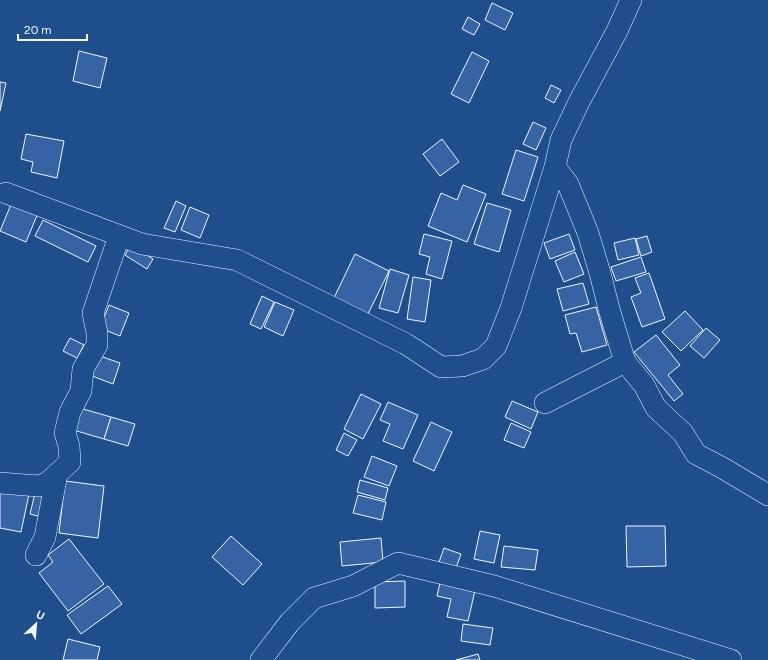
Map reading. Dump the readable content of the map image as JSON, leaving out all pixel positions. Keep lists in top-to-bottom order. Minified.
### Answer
{"scale_bar":"20 m","north":"top right"}
